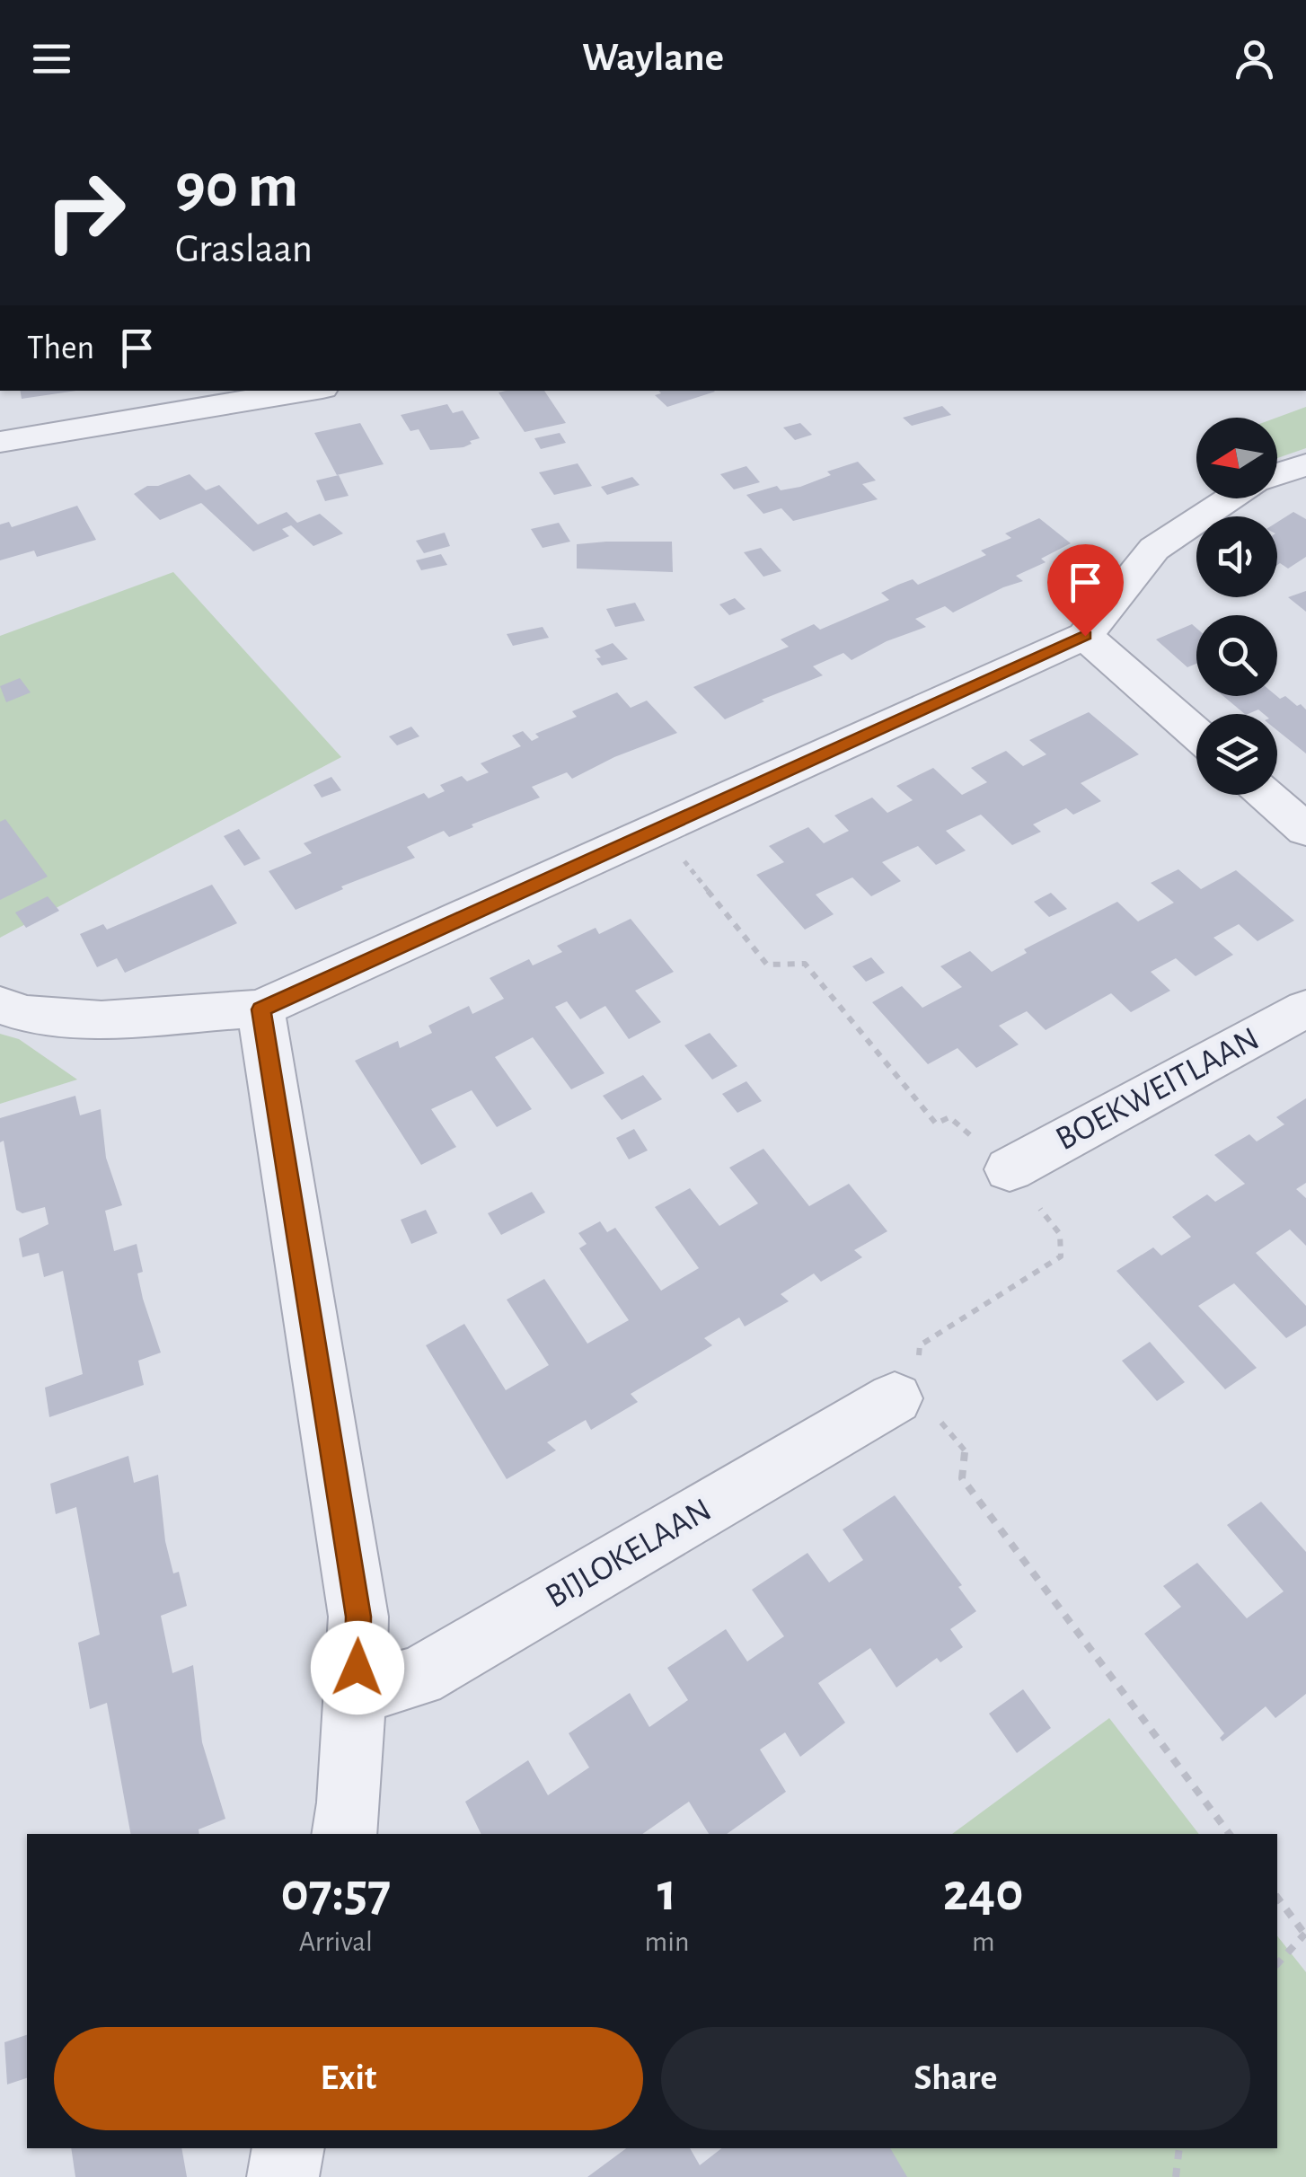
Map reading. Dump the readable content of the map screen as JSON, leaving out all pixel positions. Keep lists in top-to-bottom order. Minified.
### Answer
{"streets":{"street":["BOEKWEITLAAN","BIJLOKELAAN"]},"north":"left","page":{"header":"Waylane","turn":["90 m","Graslaan"],"then":"Then","eta":["07:57","Arrival","1","min","240","m"],"buttons":["Exit","Share"]}}
